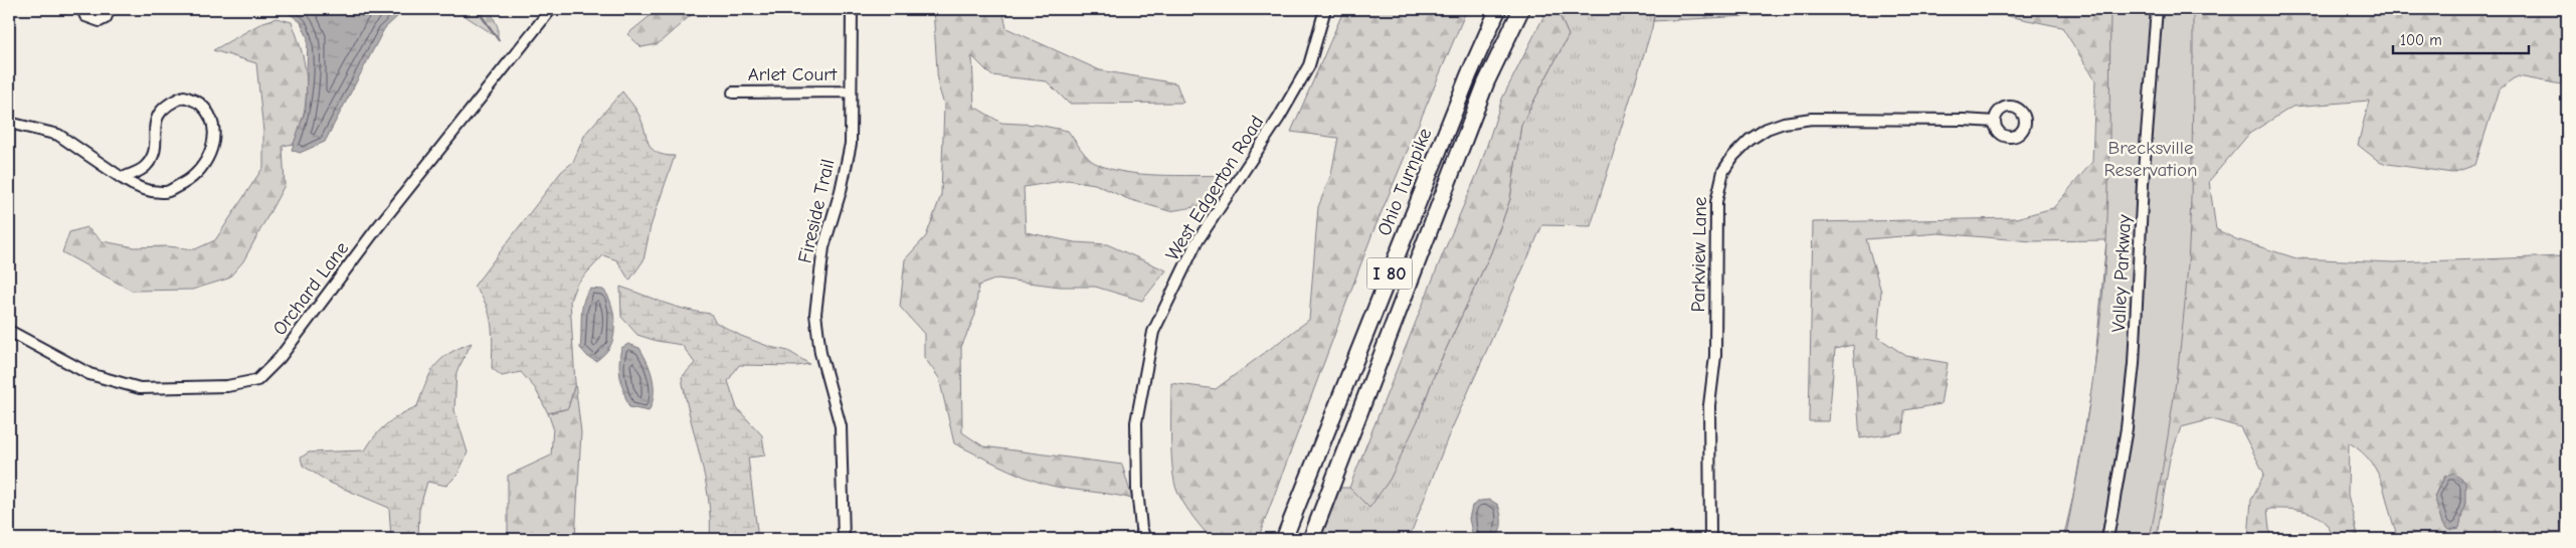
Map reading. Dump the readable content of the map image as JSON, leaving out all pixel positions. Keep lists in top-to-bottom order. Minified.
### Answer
{"streets":{"highway":["Ohio Turnpike","I 80"],"street":["Arlet Court","West Edgerton Road","Fireside Trail","Parkview Lane","Valley Parkway","Orchard Lane"]},"crossings":[["Arlet Court","Fireside Trail"]],"parks":["Brecksville Reservation"],"scale_bar":"100 m"}
